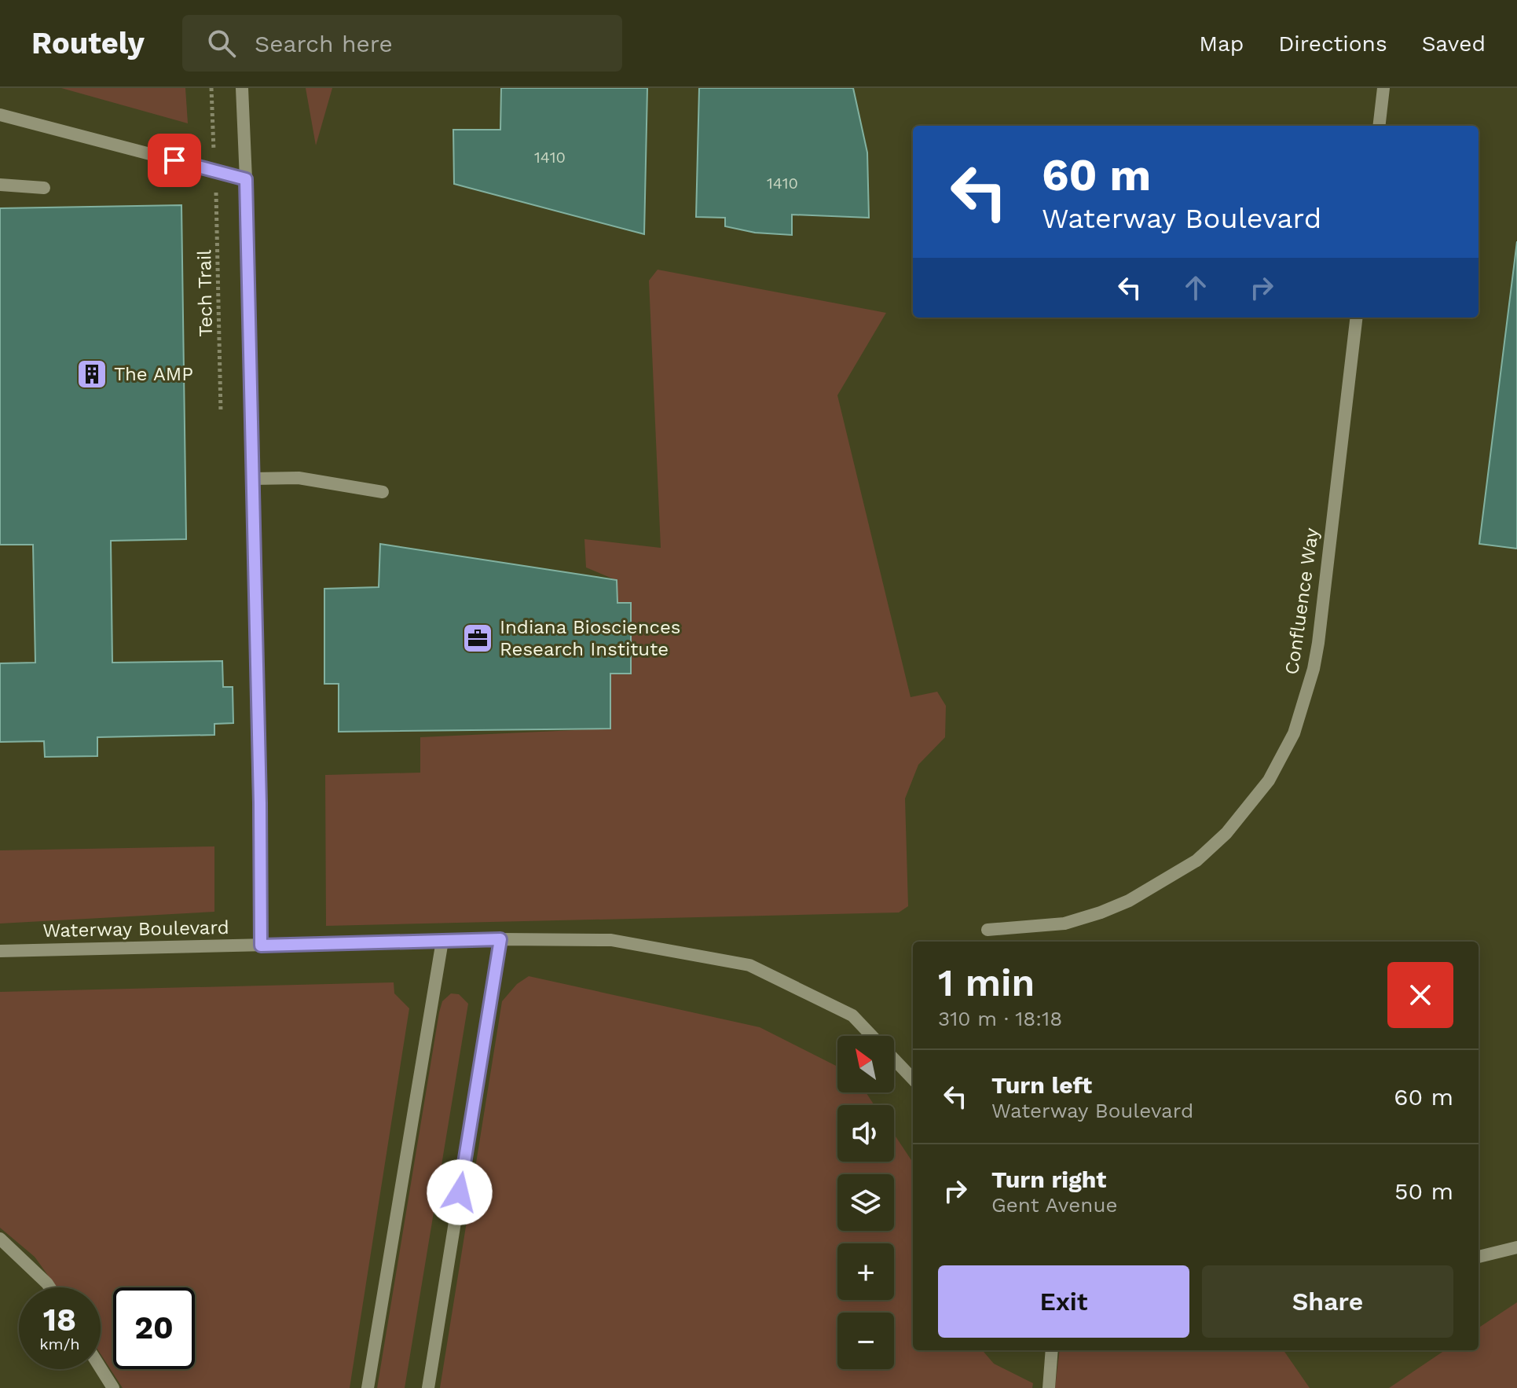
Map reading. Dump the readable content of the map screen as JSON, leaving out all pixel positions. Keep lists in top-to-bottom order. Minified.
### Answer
{"streets":{"street":["Confluence Way","Waterway Boulevard"],"path":["Tech Trail"]},"places":{"building":["The AMP"],"office":["Indiana Biosciences Research Institute"]},"house_numbers":["1410","1410"],"north":"top left","page":{"header":"Routely","search":"Search here","nav":["Map","Directions","Saved"],"turn":["60 m","Waterway Boulevard"],"heading":["1 min","310 m · 18:18"],"map_buttons":["+","−"],"list":[{"name":"Turn left","note":"Waterway Boulevard","value":"60 m"},{"name":"Turn right","note":"Gent Avenue","value":"50 m"}],"buttons":["Exit","Share"],"speed":"18 km/h","limit":"20"}}
